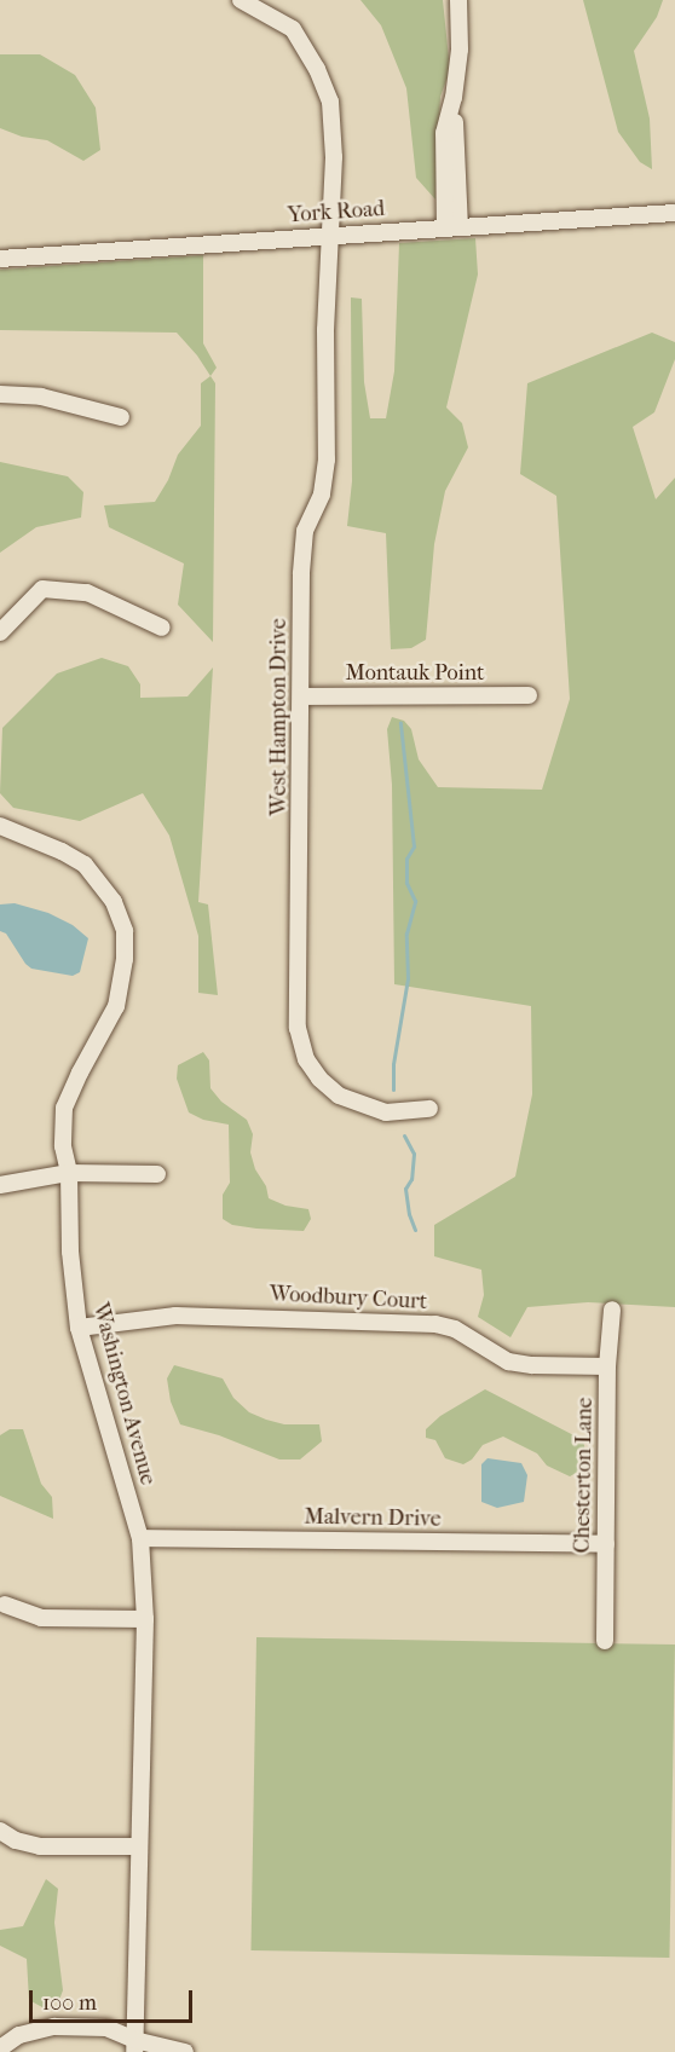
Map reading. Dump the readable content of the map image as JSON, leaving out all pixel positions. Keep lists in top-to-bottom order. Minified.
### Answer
{"streets":{"street":["York Road","Montauk Point","West Hampton Drive","Woodbury Court","Washington Avenue","Chesterton Lane","Malvern Drive"]},"crossings":[["York Road","West Hampton Drive"],["Montauk Point","West Hampton Drive"],["Woodbury Court","Washington Avenue"],["Woodbury Court","Chesterton Lane"],["Washington Avenue","Malvern Drive"],["Chesterton Lane","Malvern Drive"]],"scale_bar":"100 m"}
